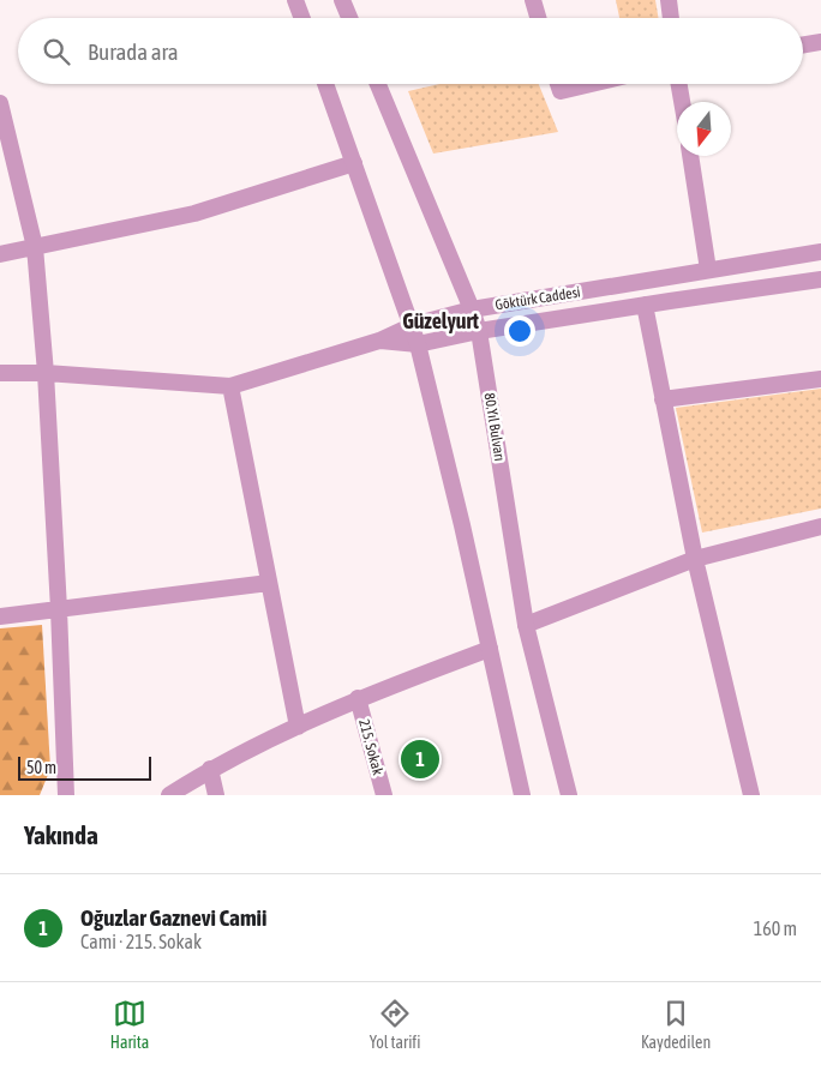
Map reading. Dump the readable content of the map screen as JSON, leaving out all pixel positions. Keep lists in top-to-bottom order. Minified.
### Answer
{"streets":{"street":["Göktürk Caddesi","80.Yıl Bulvarı","215. Sokak"]},"crossings":[["Göktürk Caddesi","80.Yıl Bulvarı"]],"districts":["Güzelyurt"],"scale_bar":"50 m","north":"bottom","page":{"search":"Burada ara","pins":"1","scale":"50 m","heading":"Yakında","list":[{"mark":"1","name":"Oğuzlar Gaznevi Camii","note":"Cami · 215. Sokak","value":"160 m"}],"nav":["Harita","Yol tarifi","Kaydedilen"]}}
